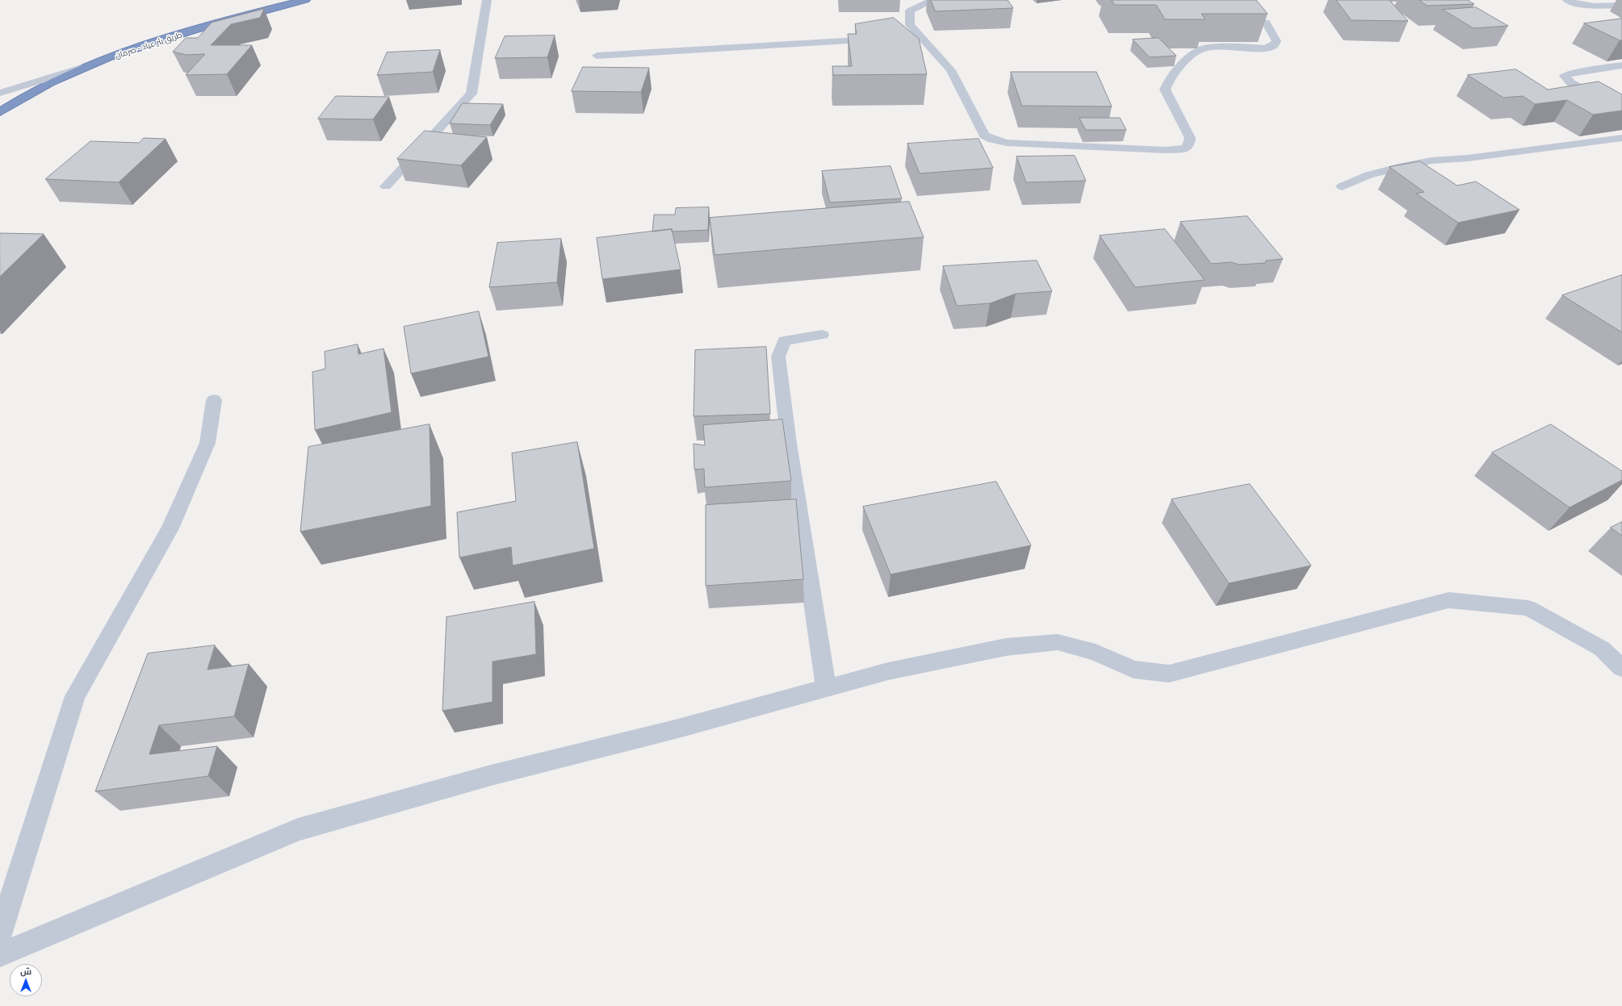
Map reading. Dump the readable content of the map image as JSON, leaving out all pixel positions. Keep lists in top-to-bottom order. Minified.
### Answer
{"streets":{"highway":["طريق بئر عياد - صرمان"]},"north":"top"}
